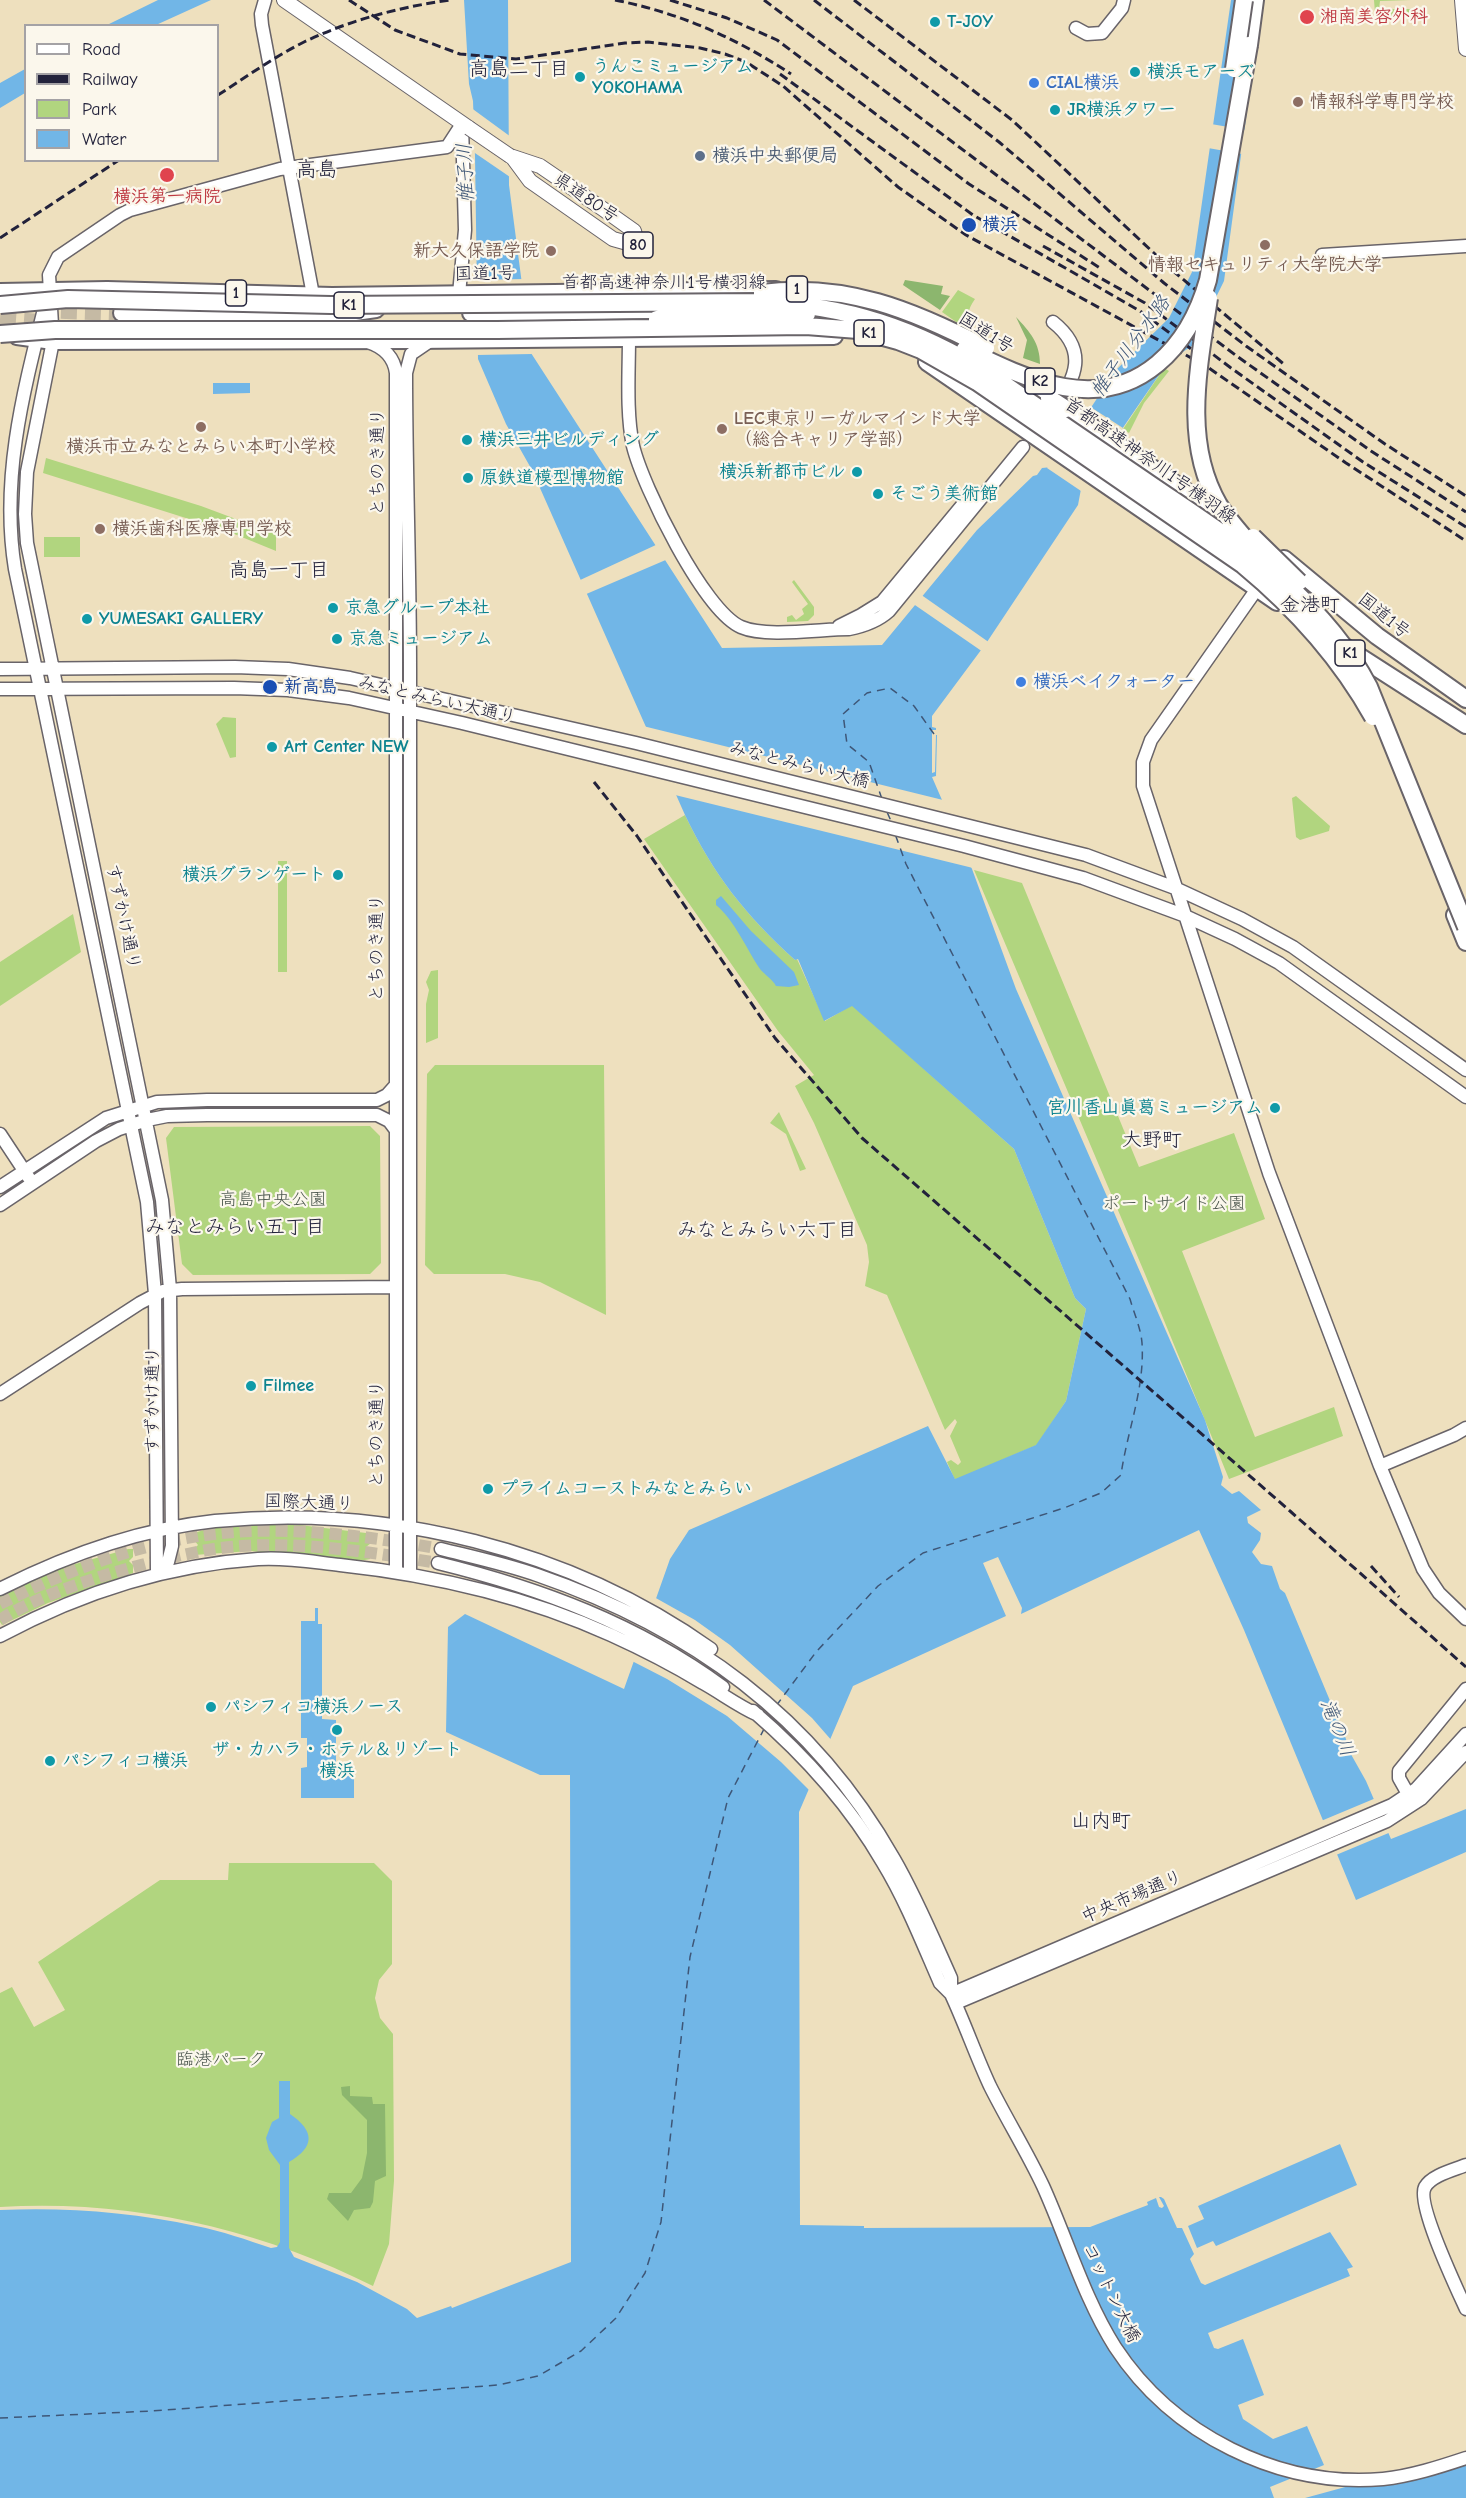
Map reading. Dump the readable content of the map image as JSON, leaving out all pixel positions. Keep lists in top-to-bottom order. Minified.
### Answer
{"streets":{"highway":["国道1号","首都高速神奈川1号横羽線","1","K1","K2"],"main road":["県道80号","80"],"street":["とちのき通り","みなとみらい大通り","みなとみらい大橋","すずかけ通り","国際大通り","中央市場通り","コットン大橋"]},"crossings":[["国道1号","首都高速神奈川1号横羽線"],["国道1号","K2"],["国道1号","とちのき通り"],["国道1号","すずかけ通り"],["首都高速神奈川1号横羽線","K2"],["とちのき通り","みなとみらい大通り"],["とちのき通り","国際大通り"],["みなとみらい大通り","みなとみらい大橋"],["みなとみらい大通り","すずかけ通り"],["すずかけ通り","国際大通り"],["中央市場通り","コットン大橋"]],"districts":["高島二丁目","高島","高島一丁目","金港町","大野町","みなとみらい五丁目","みなとみらい六丁目","山内町"],"water":["帷子川","帷子川分水路","滝の川"],"parks":["高島中央公園","ポートサイド公園","臨港パーク"],"places":["湘南美容外科","T-JOY","横浜モアーズ","うんこミュージアム YOKOHAMA","CIAL横浜","情報科学専門学校","JR横浜タワー","横浜中央郵便局","横浜第一病院","横浜","情報セキュリティ大学院大学","新大久保語学院","横浜市立みなとみらい本町小学校","LEC東京リーガルマインド大学 （総合キャリア学部）","横浜三井ビルディング","横浜新都市ビル","原鉄道模型博物館","そごう美術館","横浜歯科医療専門学校","京急グループ本社","YUMESAKI GALLERY","京急ミュージアム","横浜ベイクォーター","新高島","Art Center NEW","横浜グランゲート","宮川香山眞葛ミュージアム","Filmee","プライムコーストみなとみらい","パシフィコ横浜ノース","ザ・カハラ・ホテル＆リゾート 横浜","パシフィコ横浜"],"legend":["Road","Railway","Park","Water"]}
